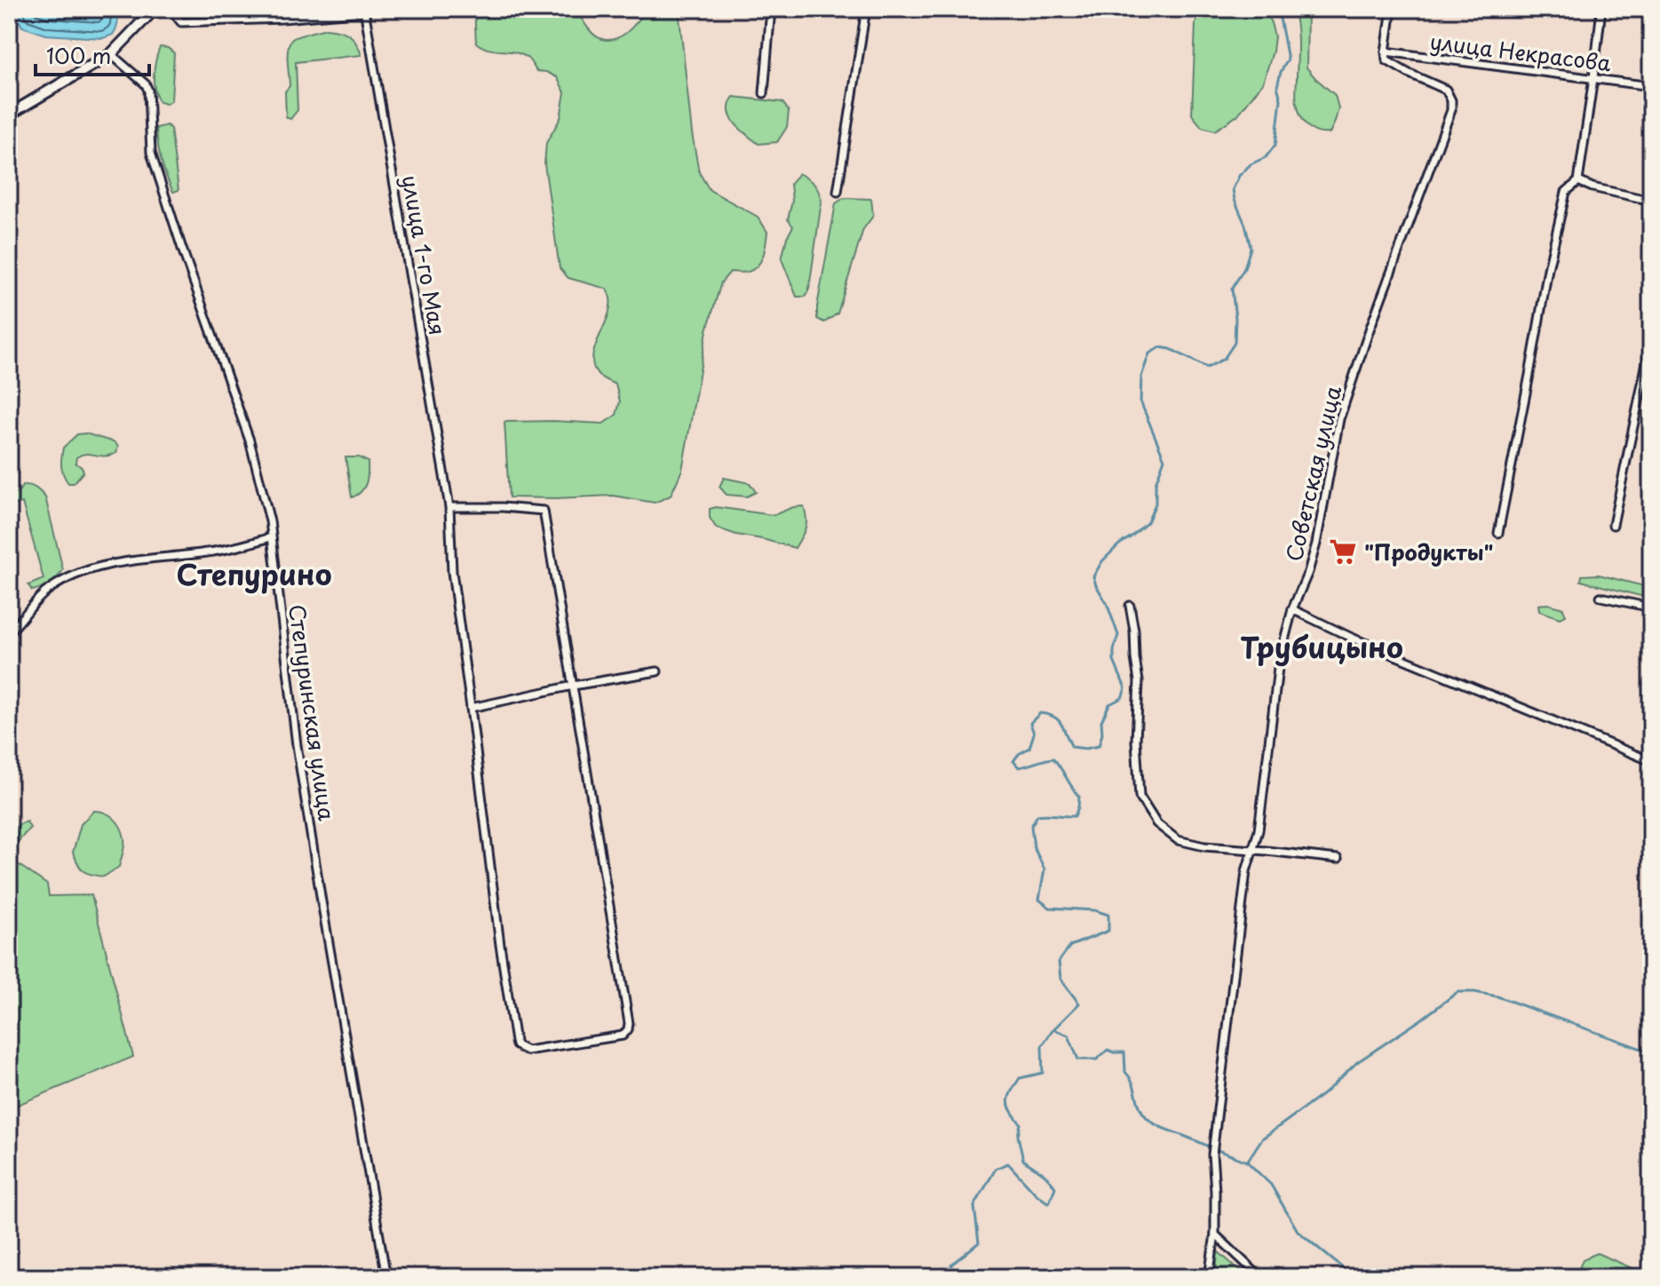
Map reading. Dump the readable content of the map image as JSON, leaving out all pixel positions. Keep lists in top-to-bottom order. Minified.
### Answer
{"streets":{"street":["улица Некрасова","улица 1-го Мая","Советская улица","Степуринская улица"]},"crossings":[["улица Некрасова","Советская улица"]],"districts":["Степурино","Трубицыно"],"places":{"supermarket":["\"Продукты\""]},"scale_bar":"100 m"}
